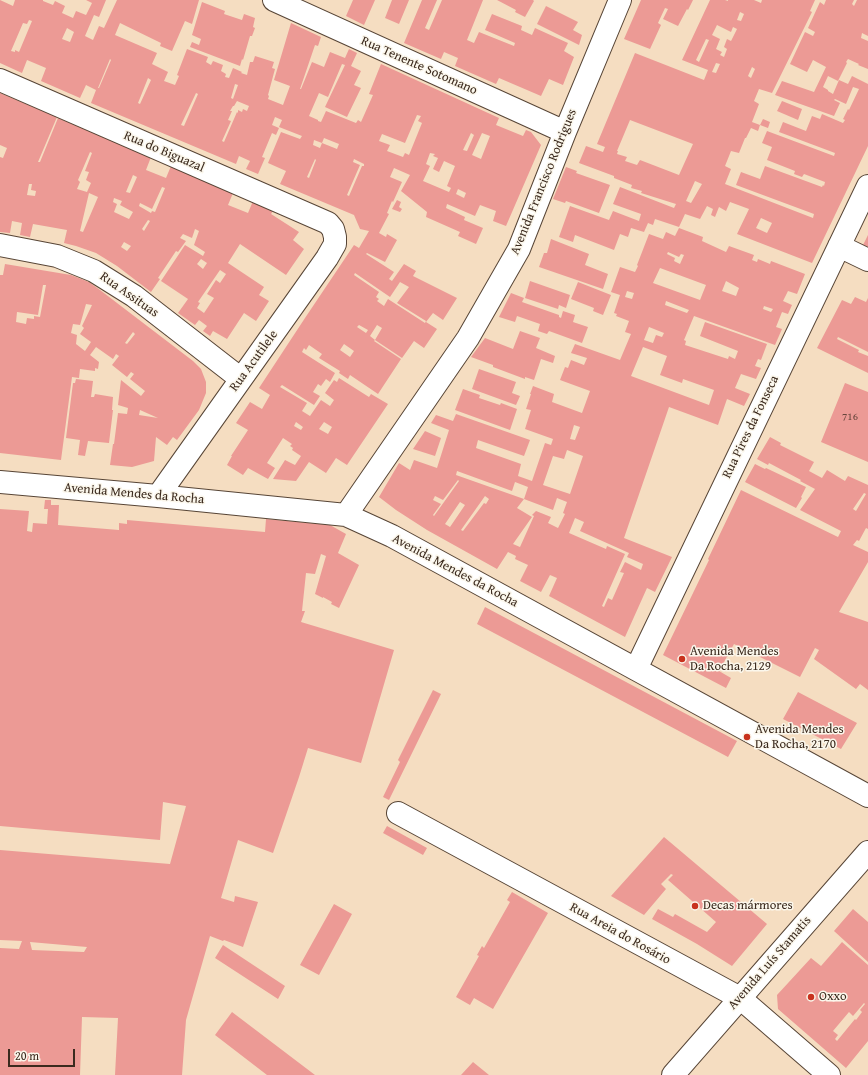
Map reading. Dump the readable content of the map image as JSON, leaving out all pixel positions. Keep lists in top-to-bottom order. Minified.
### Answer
{"streets":{"street":["Rua Tenente Sotomano","Rua do Biguazal","Avenida Francisco Rodrigues","Rua Assituas","Rua Acutilele","Rua Pires da Fonseca","Avenida Mendes da Rocha","Rua Areia do Rosário","Avenida Luís Stamatis"]},"crossings":[["Rua Tenente Sotomano","Avenida Francisco Rodrigues"],["Rua do Biguazal","Rua Acutilele"],["Avenida Francisco Rodrigues","Avenida Mendes da Rocha"],["Rua Assituas","Rua Acutilele"],["Rua Acutilele","Avenida Mendes da Rocha"],["Rua Pires da Fonseca","Avenida Mendes da Rocha"],["Rua Areia do Rosário","Avenida Luís Stamatis"]],"places":["Avenida Mendes Da Rocha, 2129","Avenida Mendes Da Rocha, 2170","Decas mármores","Oxxo"],"house_numbers":["716"],"scale_bar":"20 m"}
